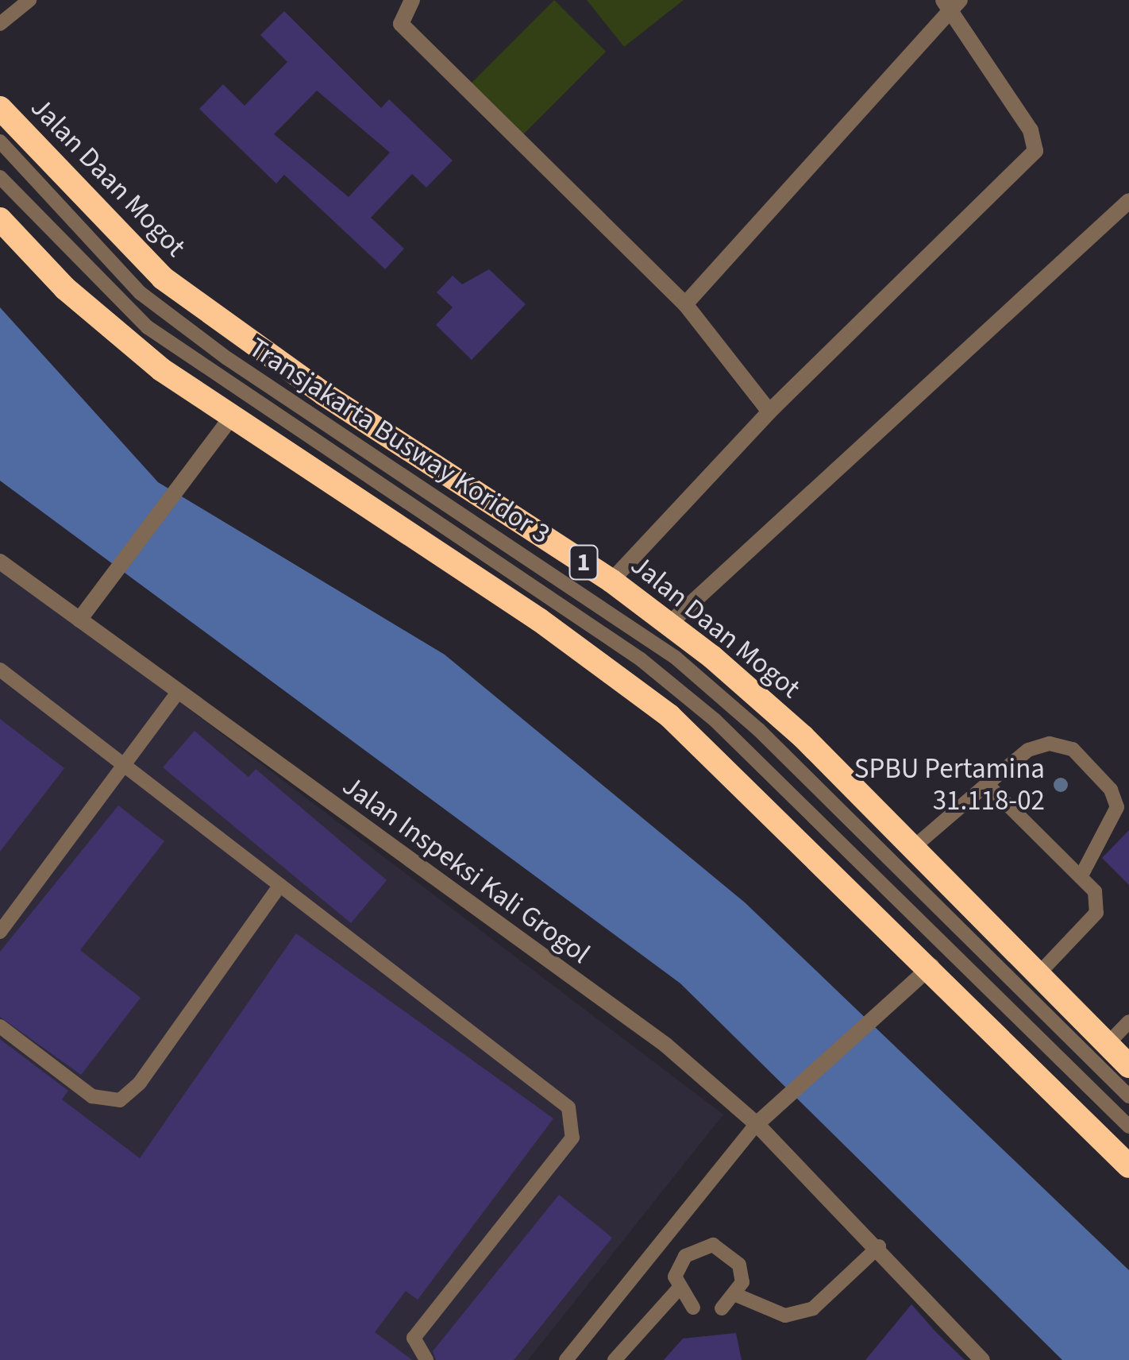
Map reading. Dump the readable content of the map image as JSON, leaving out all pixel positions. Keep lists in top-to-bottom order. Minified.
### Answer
{"streets":{"highway":["Jalan Daan Mogot","1"],"street":["Jalan Inspeksi Kali Grogol"],"lane":["Transjakarta Busway Koridor 3"]},"places":["SPBU Pertamina 31.118-02"]}
